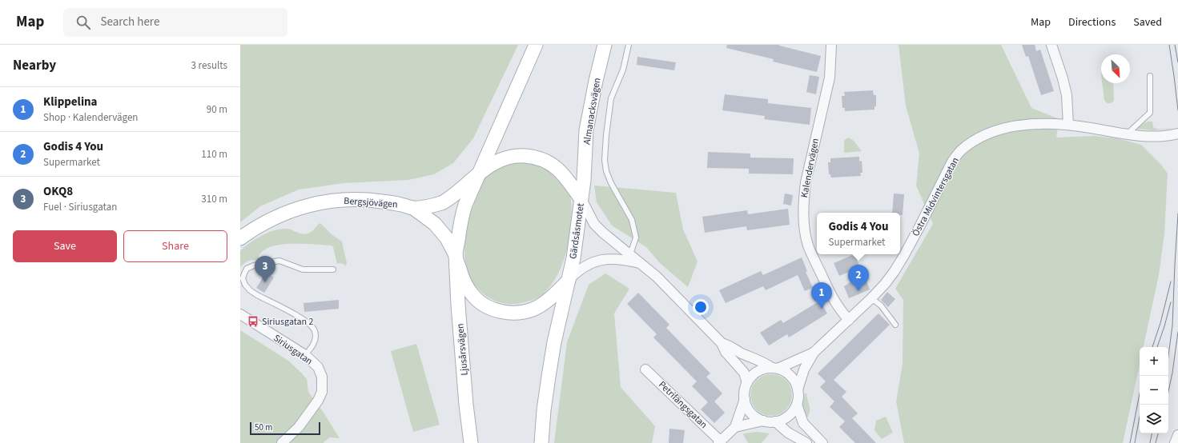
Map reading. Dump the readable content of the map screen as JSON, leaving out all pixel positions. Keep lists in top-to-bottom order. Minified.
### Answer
{"streets":{"main road":["Almanacksvägen","Bergsjövägen","Gärdsåsmotet","Ljusårsvägen"],"street":["Kalendervägen","Östra Midvintersgatan","Siriusgatan","Petrifängsgatan"]},"crossings":[["Almanacksvägen","Gärdsåsmotet"],["Kalendervägen","Östra Midvintersgatan"],["Bergsjövägen","Gärdsåsmotet"],["Bergsjövägen","Ljusårsvägen"],["Gärdsåsmotet","Ljusårsvägen"]],"places":{"bus stop":["Siriusgatan 2"]},"scale_bar":"50 m","north":"bottom right","page":{"header":"Map","search":"Search here","nav":["Map","Directions","Saved"],"heading":["Nearby","3 results"],"list":[{"mark":"1","name":"Klippelina","note":"Shop · Kalendervägen","value":"90 m"},{"mark":"2","name":"Godis 4 You","note":"Supermarket","value":"110 m"},{"mark":"3","name":"OKQ8","note":"Fuel · Siriusgatan","value":"310 m"}],"popup":["Godis 4 You","Supermarket"],"buttons":["Save","Share"],"pins":["3","2","1"],"map_buttons":["+","−"],"scale":"50 m"}}
